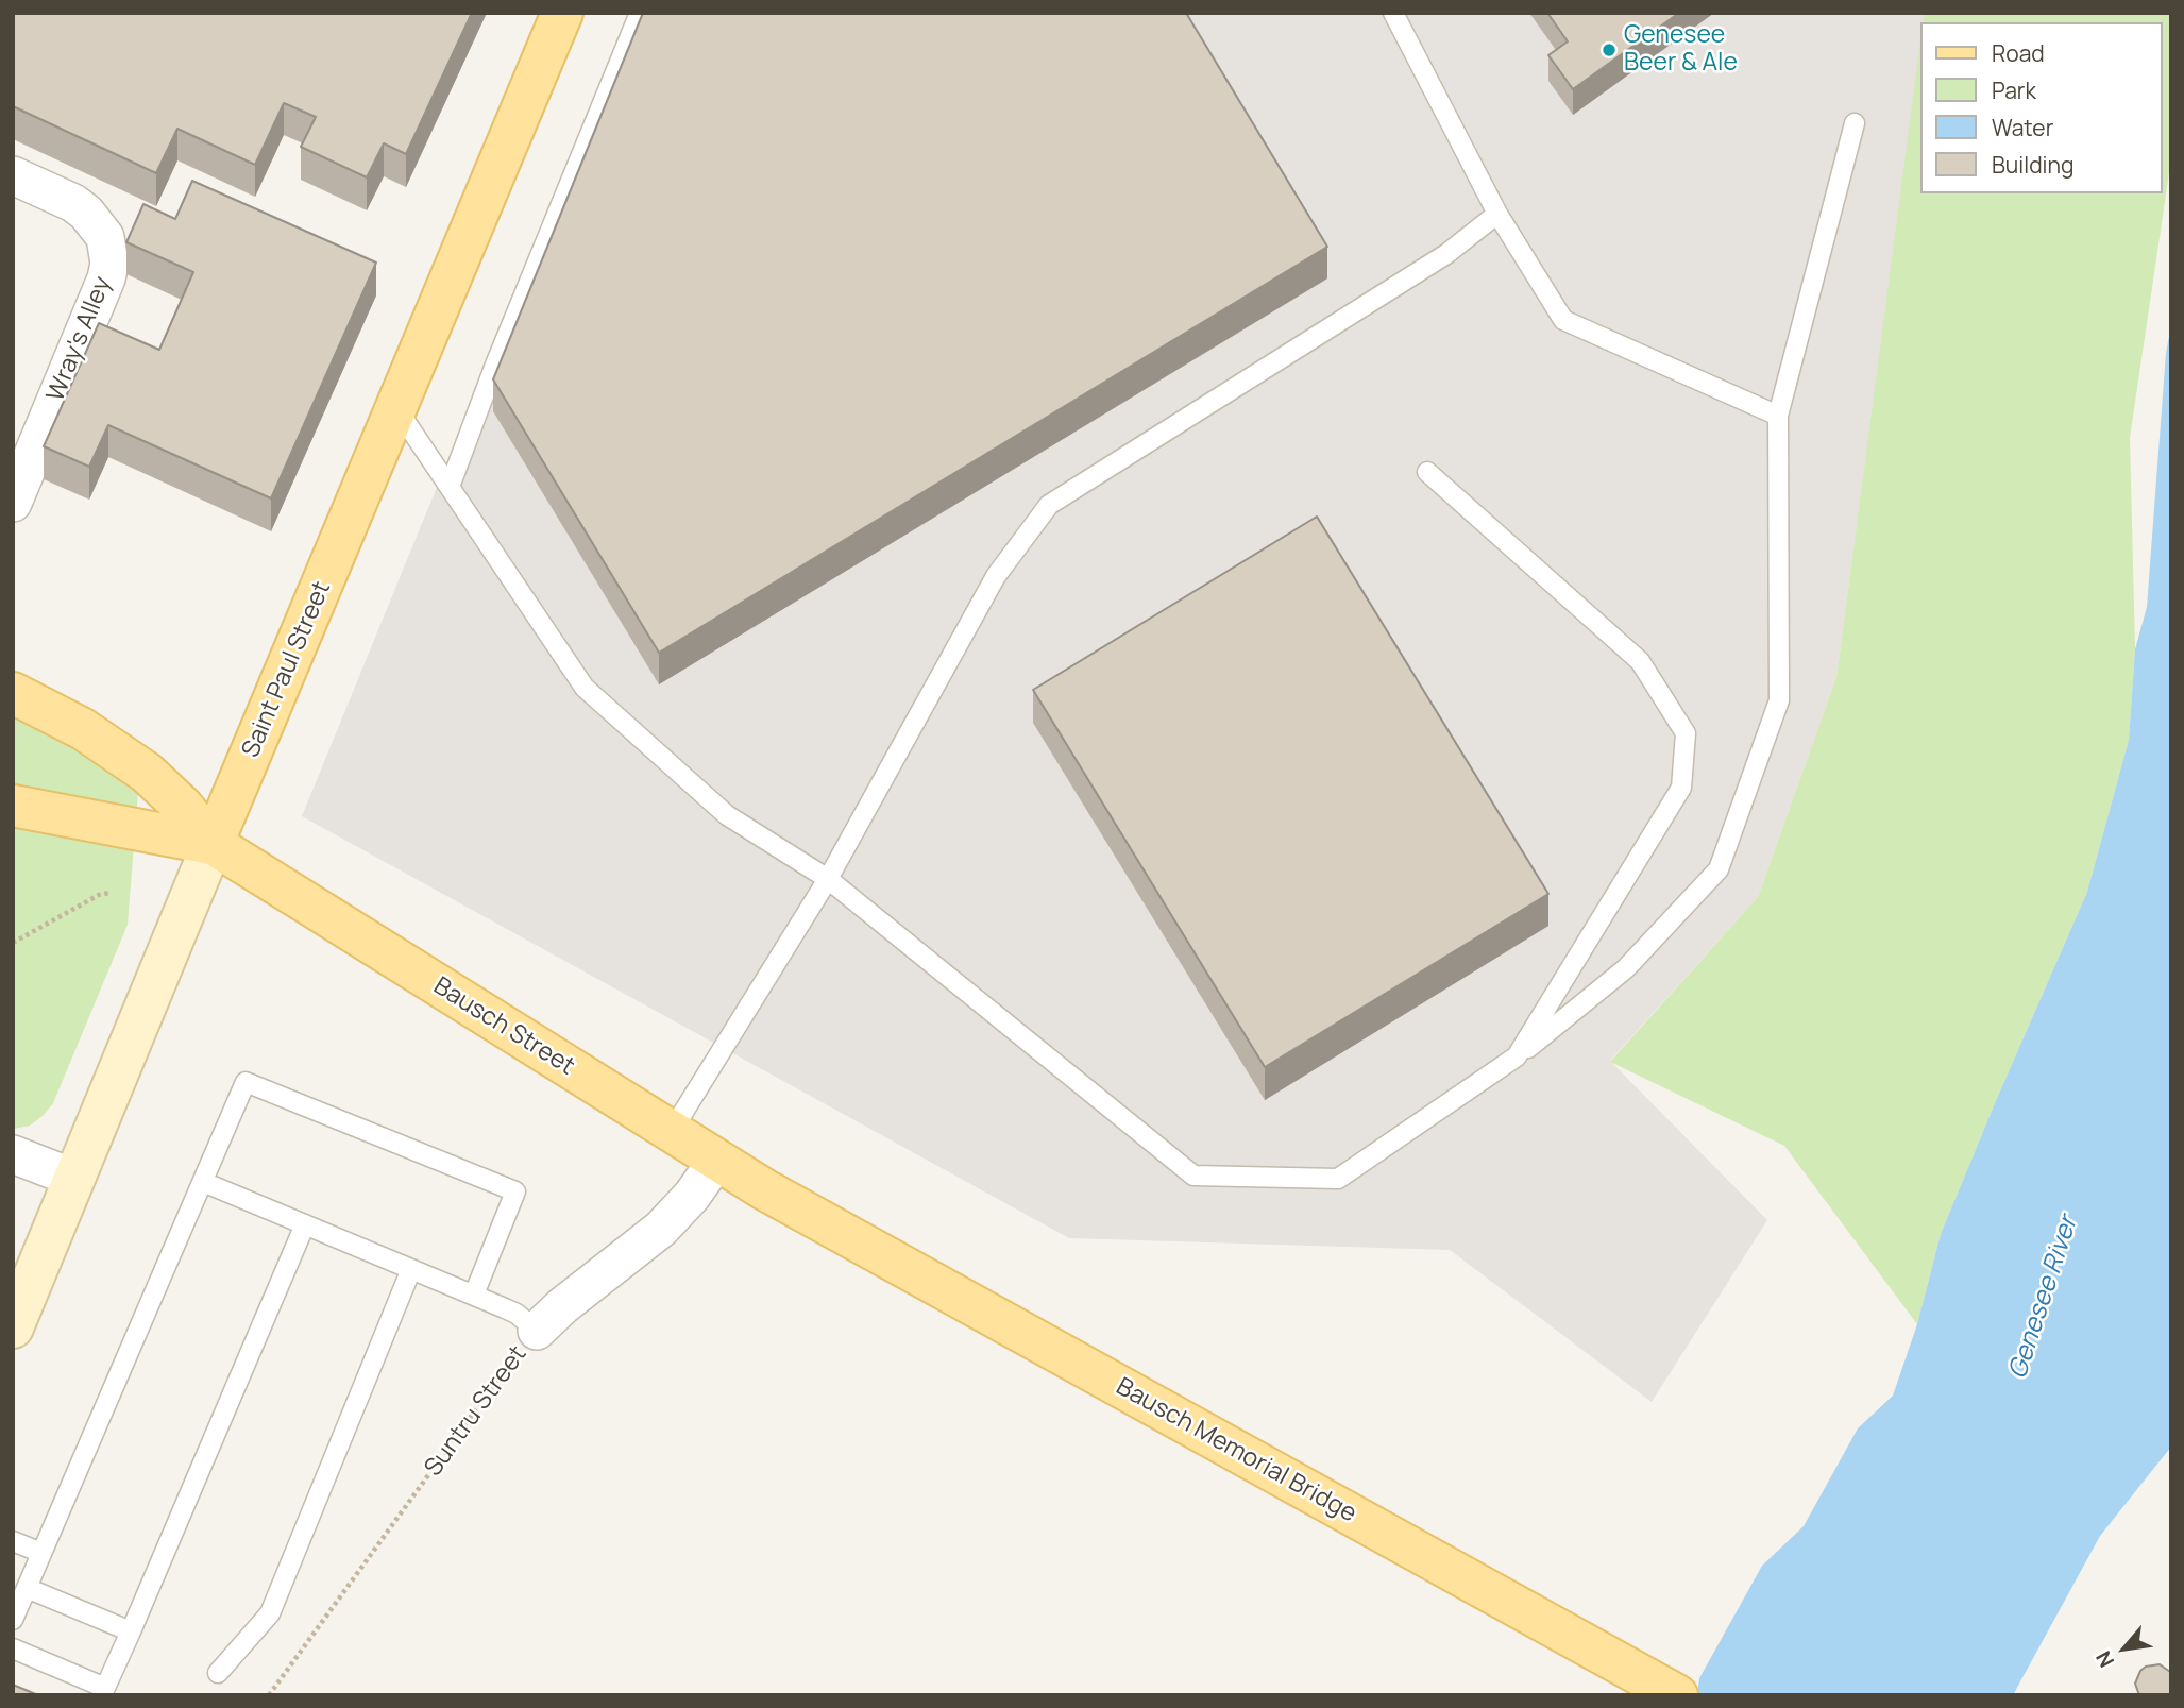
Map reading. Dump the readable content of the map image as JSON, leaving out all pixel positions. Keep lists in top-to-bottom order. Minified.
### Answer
{"streets":{"main road":["Saint Paul Street","Bausch Street","Bausch Memorial Bridge"],"street":["Wray's Alley","Suntru Street"]},"crossings":[["Saint Paul Street","Bausch Street"],["Bausch Street","Suntru Street"],["Bausch Street","Bausch Memorial Bridge"]],"water":["Genesee River"],"places":["Genesee Beer & Ale"],"legend":["Road","Park","Water","Building"],"north":"bottom left"}
